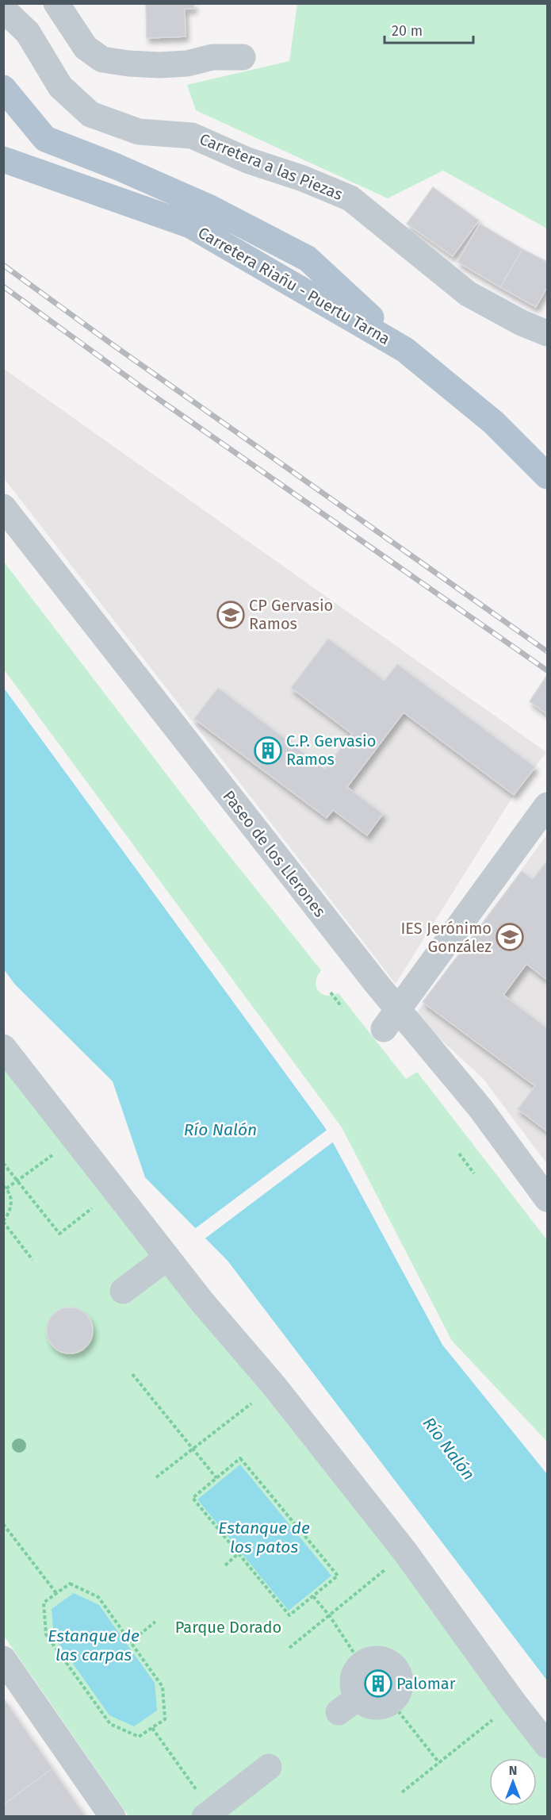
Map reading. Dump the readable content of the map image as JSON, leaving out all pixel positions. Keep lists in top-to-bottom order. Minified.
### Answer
{"streets":{"main road":["Carretera Riañu - Puertu Tarna"],"street":["Carretera a las Piezas","Paseo de los Llerones"]},"water":["Río Nalón","Estanque de los patos","Estanque de las carpas"],"parks":["Parque Dorado"],"places":{"school or university":["CP Gervasio Ramos","IES Jerónimo González"],"building":["C.P. Gervasio Ramos","Palomar"]},"scale_bar":"20 m","north":"top"}
